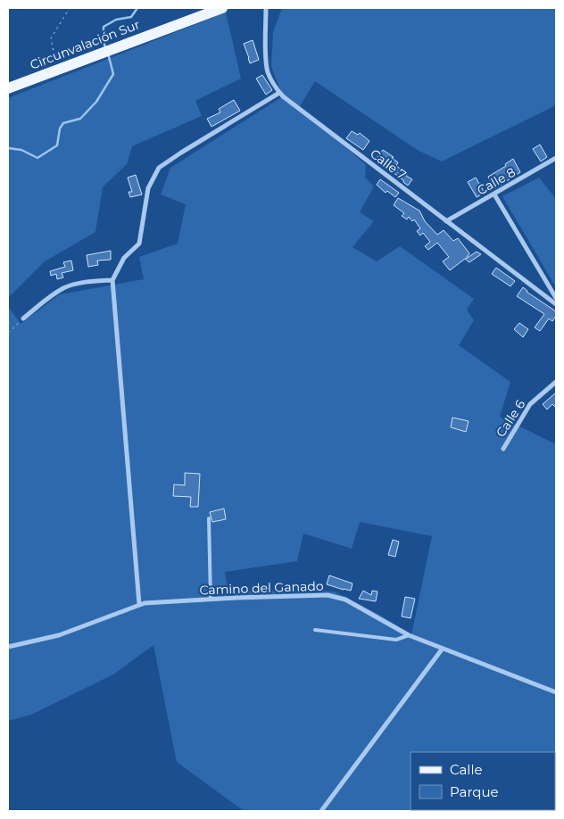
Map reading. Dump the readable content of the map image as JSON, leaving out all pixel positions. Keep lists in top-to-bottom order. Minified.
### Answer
{"streets":{"main road":["Circunvalación Sur"],"street":["Calle 7","Calle 8","Calle 6","Camino del Ganado"]},"crossings":[["Calle 7","Calle 8"]],"legend":["Calle","Parque"]}
